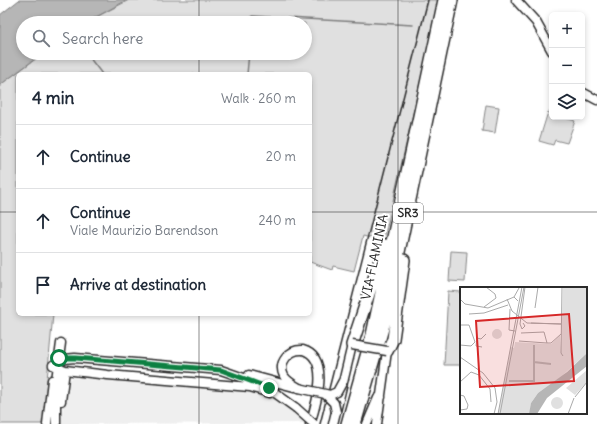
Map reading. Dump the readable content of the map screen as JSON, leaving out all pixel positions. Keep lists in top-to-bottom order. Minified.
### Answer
{"streets":{"highway":["SR3","VIA FLAMINIA"]},"page":{"map_buttons":["+","−"],"search":"Search here","heading":["4 min","Walk · 260 m"],"list":[["Continue","20 m"],["Continue","Viale Maurizio Barendson","240 m"],"Arrive at destination"]}}
